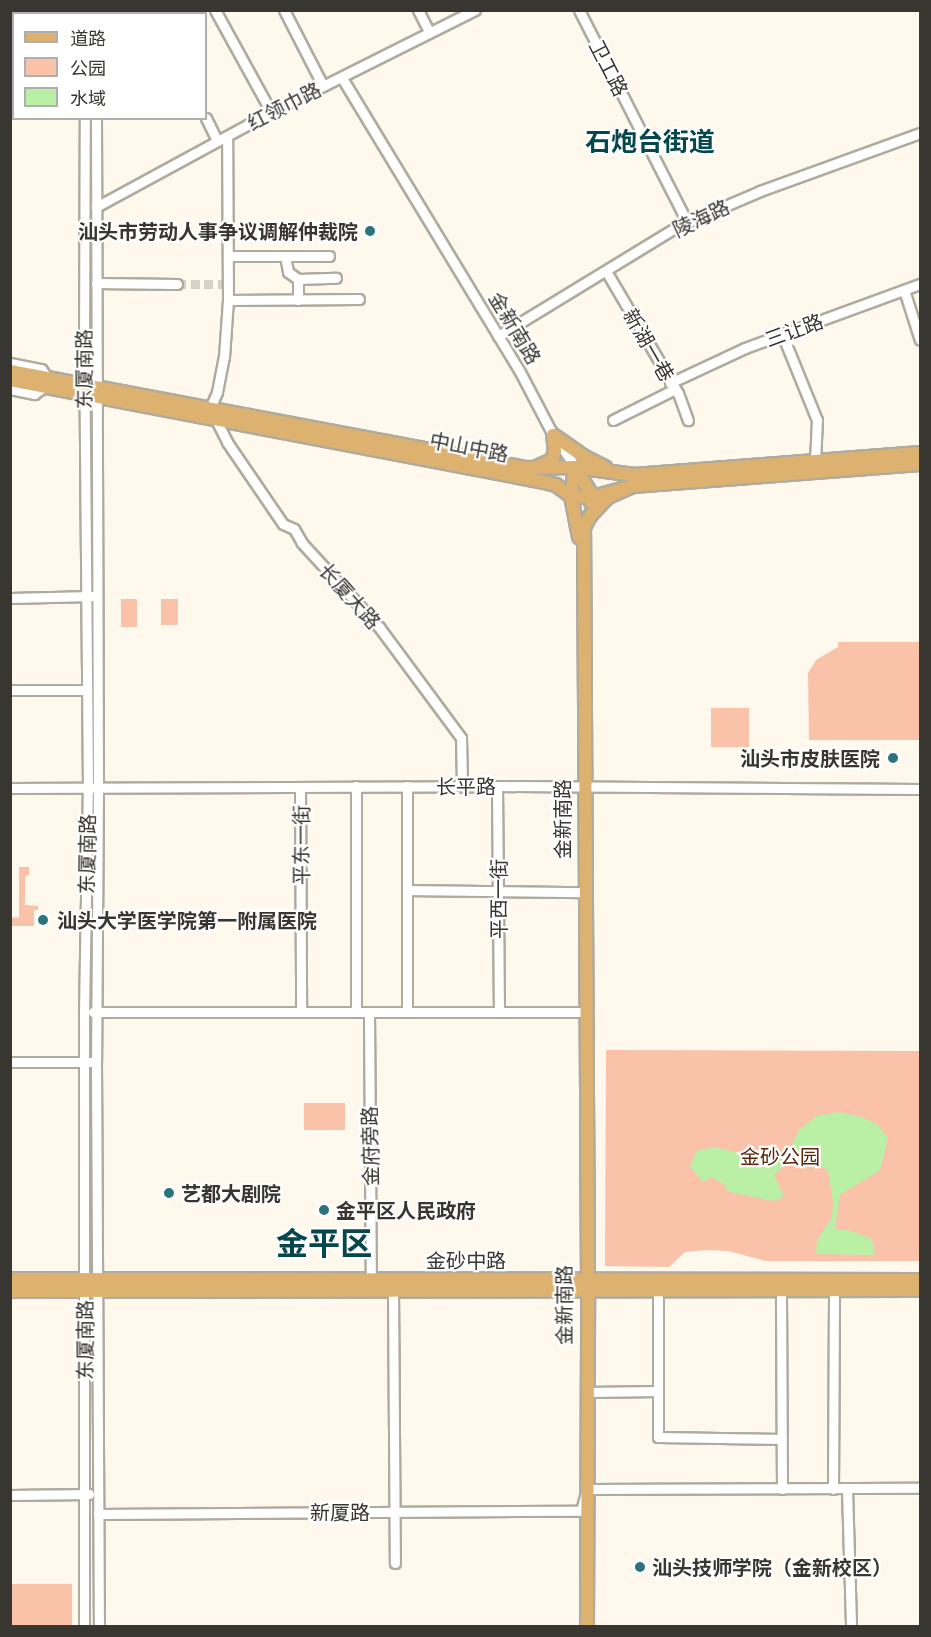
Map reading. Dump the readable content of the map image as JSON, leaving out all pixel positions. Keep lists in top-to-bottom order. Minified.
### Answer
{"streets":{"main road":["金新南路","中山中路","金砂中路"],"street":["卫工路","红领巾路","陵海路","三让路","新湖一巷","东厦南路","长厦大路","长平路","平东一街","平西一街","金府旁路","新厦路"]},"crossings":[["卫工路","陵海路"],["红领巾路","金新南路"],["红领巾路","东厦南路"],["陵海路","金新南路"],["陵海路","新湖一巷"],["金新南路","中山中路"],["金新南路","长平路"],["金新南路","金砂中路"],["金新南路","新厦路"],["三让路","新湖一巷"],["东厦南路","中山中路"],["东厦南路","长平路"],["东厦南路","金砂中路"],["中山中路","长厦大路"],["长厦大路","长平路"],["长平路","平东一街"],["长平路","平西一街"],["金府旁路","金砂中路"]],"districts":["石炮台街道","金平区"],"parks":["金砂公园"],"places":["汕头市劳动人事争议调解仲裁院","汕头市皮肤医院","汕头大学医学院第一附属医院","艺都大剧院","金平区人民政府","汕头技师学院（金新校区）"],"legend":["道路","公园","水域"]}
